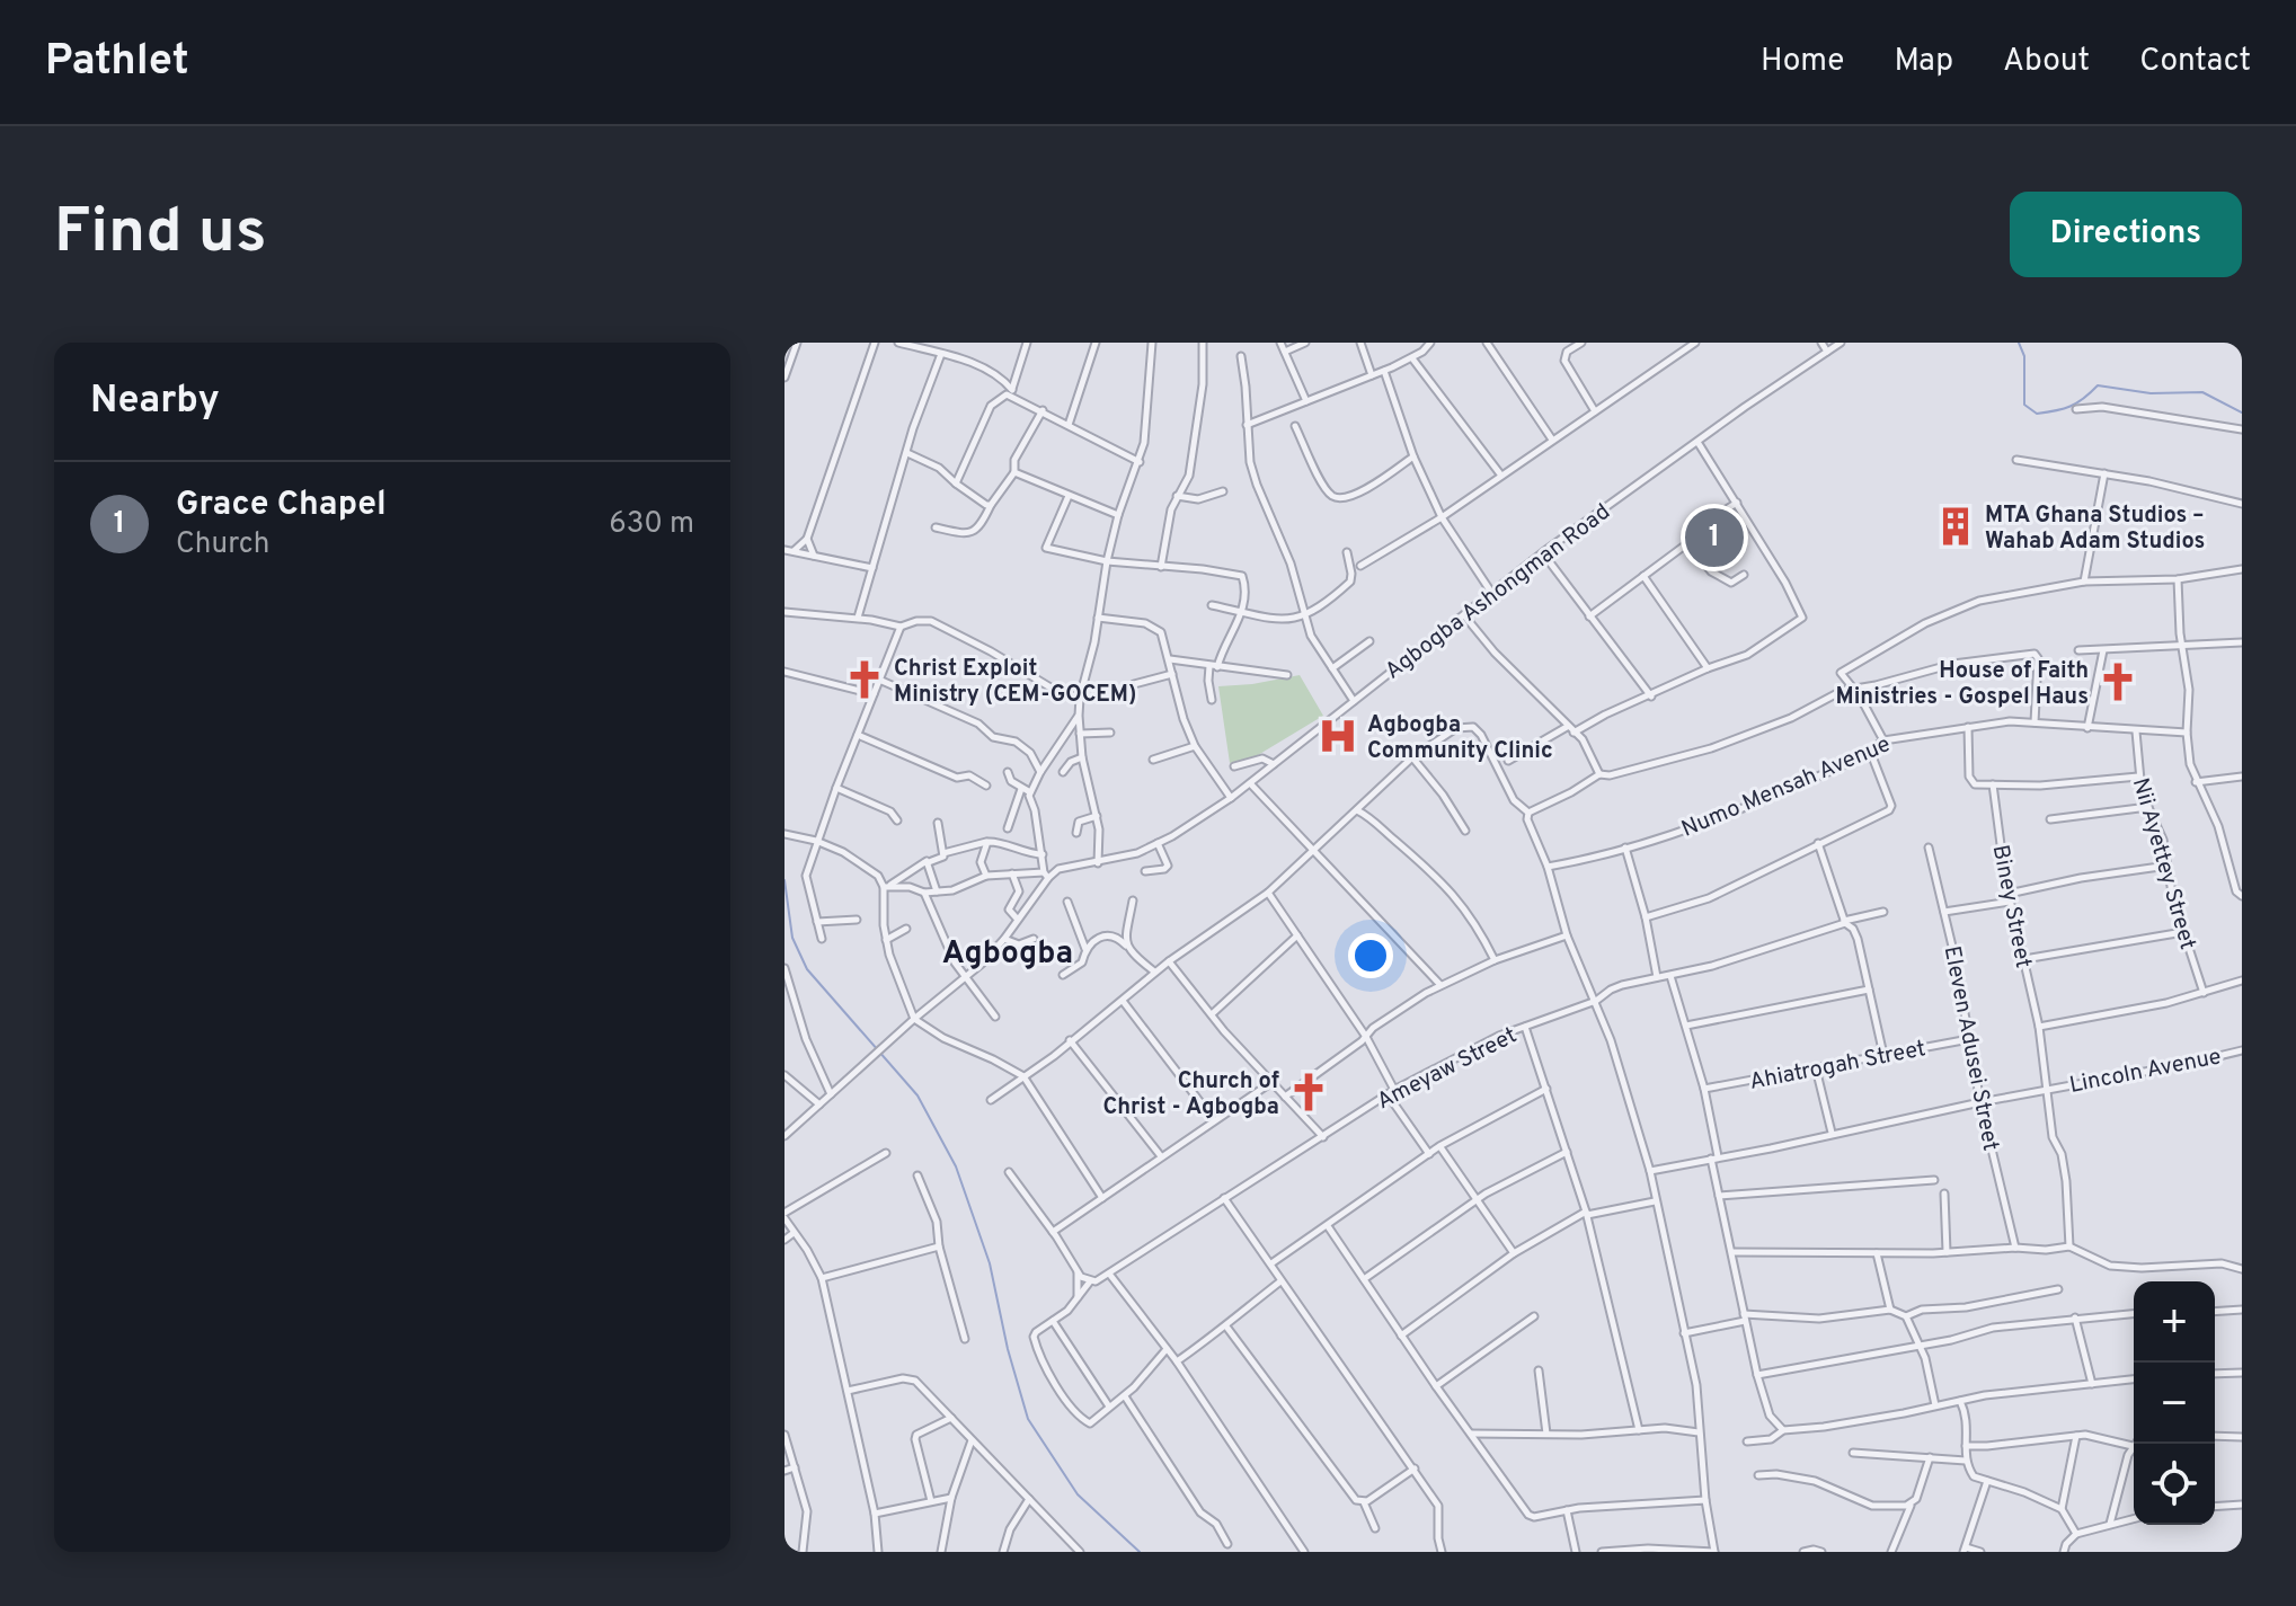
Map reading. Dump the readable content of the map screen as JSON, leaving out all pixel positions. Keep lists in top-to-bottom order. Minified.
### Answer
{"streets":{"street":["Agbogba Ashongman Road","Numo Mensah Avenue","Nii Ayettey Street","Biney Street","Eleven Adusei Street","Ahiatrogah Street","Ameyaw Street","Lincoln Avenue"]},"crossings":[["Numo Mensah Avenue","Nii Ayettey Street"],["Biney Street","Lincoln Avenue"],["Eleven Adusei Street","Ahiatrogah Street"],["Eleven Adusei Street","Lincoln Avenue"]],"districts":["Agbogba"],"places":{"building":["MTA Ghana Studios – Wahab Adam Studios"],"church":["Christ Exploit Ministry (CEM-GOCEM)","House of Faith Ministries - Gospel Haus","Church of Christ - Agbogba"],"hospital":["Agbogba Community Clinic"]},"page":{"header":"Pathlet","nav":["Home","Map","About","Contact"],"buttons":"Directions","title":"Find us","heading":"Nearby","list":[{"mark":"1","name":"Grace Chapel","note":"Church","value":"630 m"}],"pins":"1","map_buttons":["+","−"]}}
